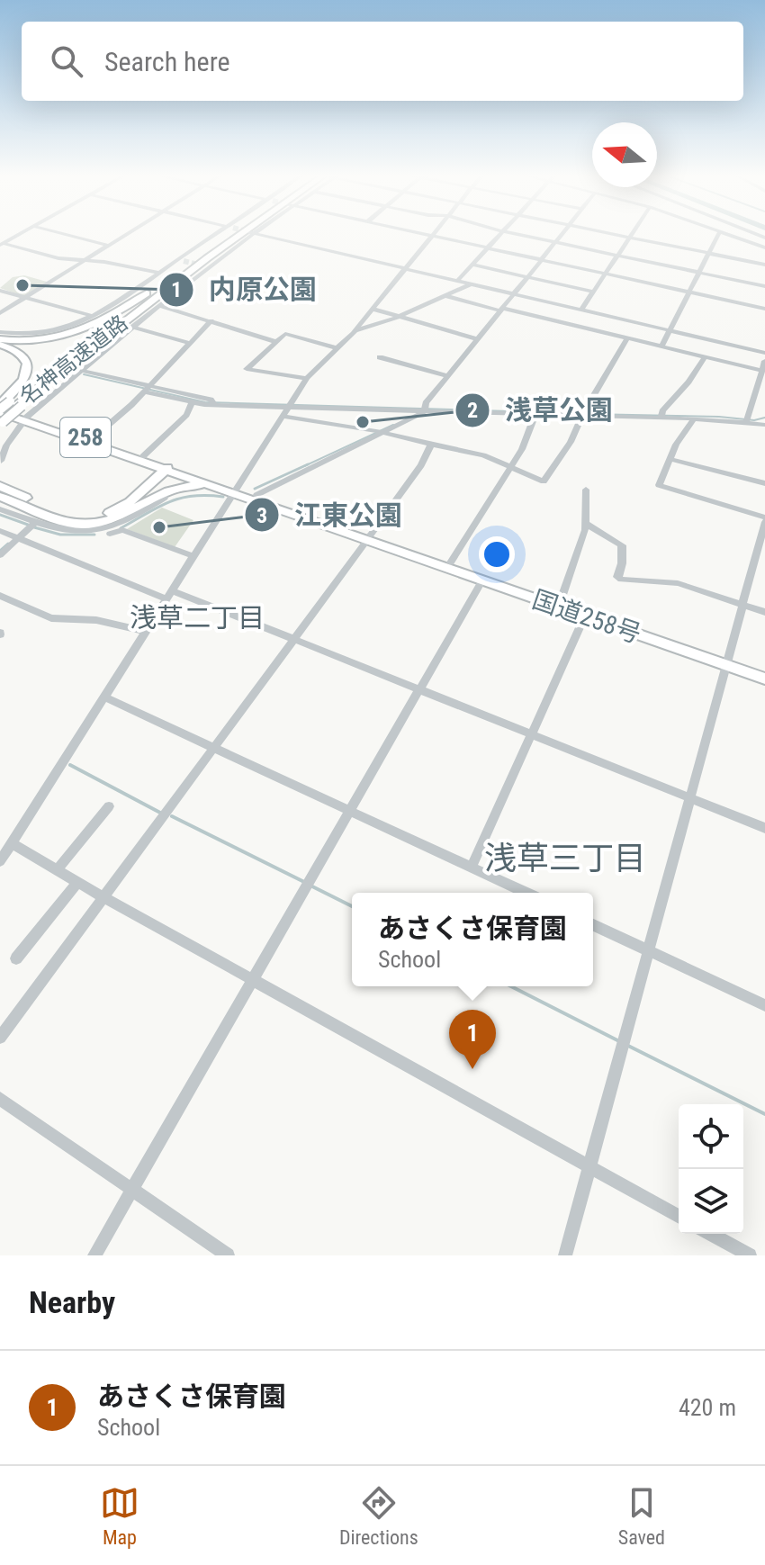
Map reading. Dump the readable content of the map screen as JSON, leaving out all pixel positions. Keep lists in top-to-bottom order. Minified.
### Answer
{"streets":{"highway":["名神高速道路","258","国道258号"]},"crossings":[["名神高速道路","国道258号"]],"districts":["浅草二丁目","浅草三丁目"],"places":["内原公園","浅草公園","江東公園"],"north":"left","page":{"search":"Search here","popup":["あさくさ保育園","School"],"pins":"1","heading":"Nearby","list":[{"mark":"1","name":"あさくさ保育園","note":"School","value":"420 m"}],"nav":["Map","Directions","Saved"]}}
